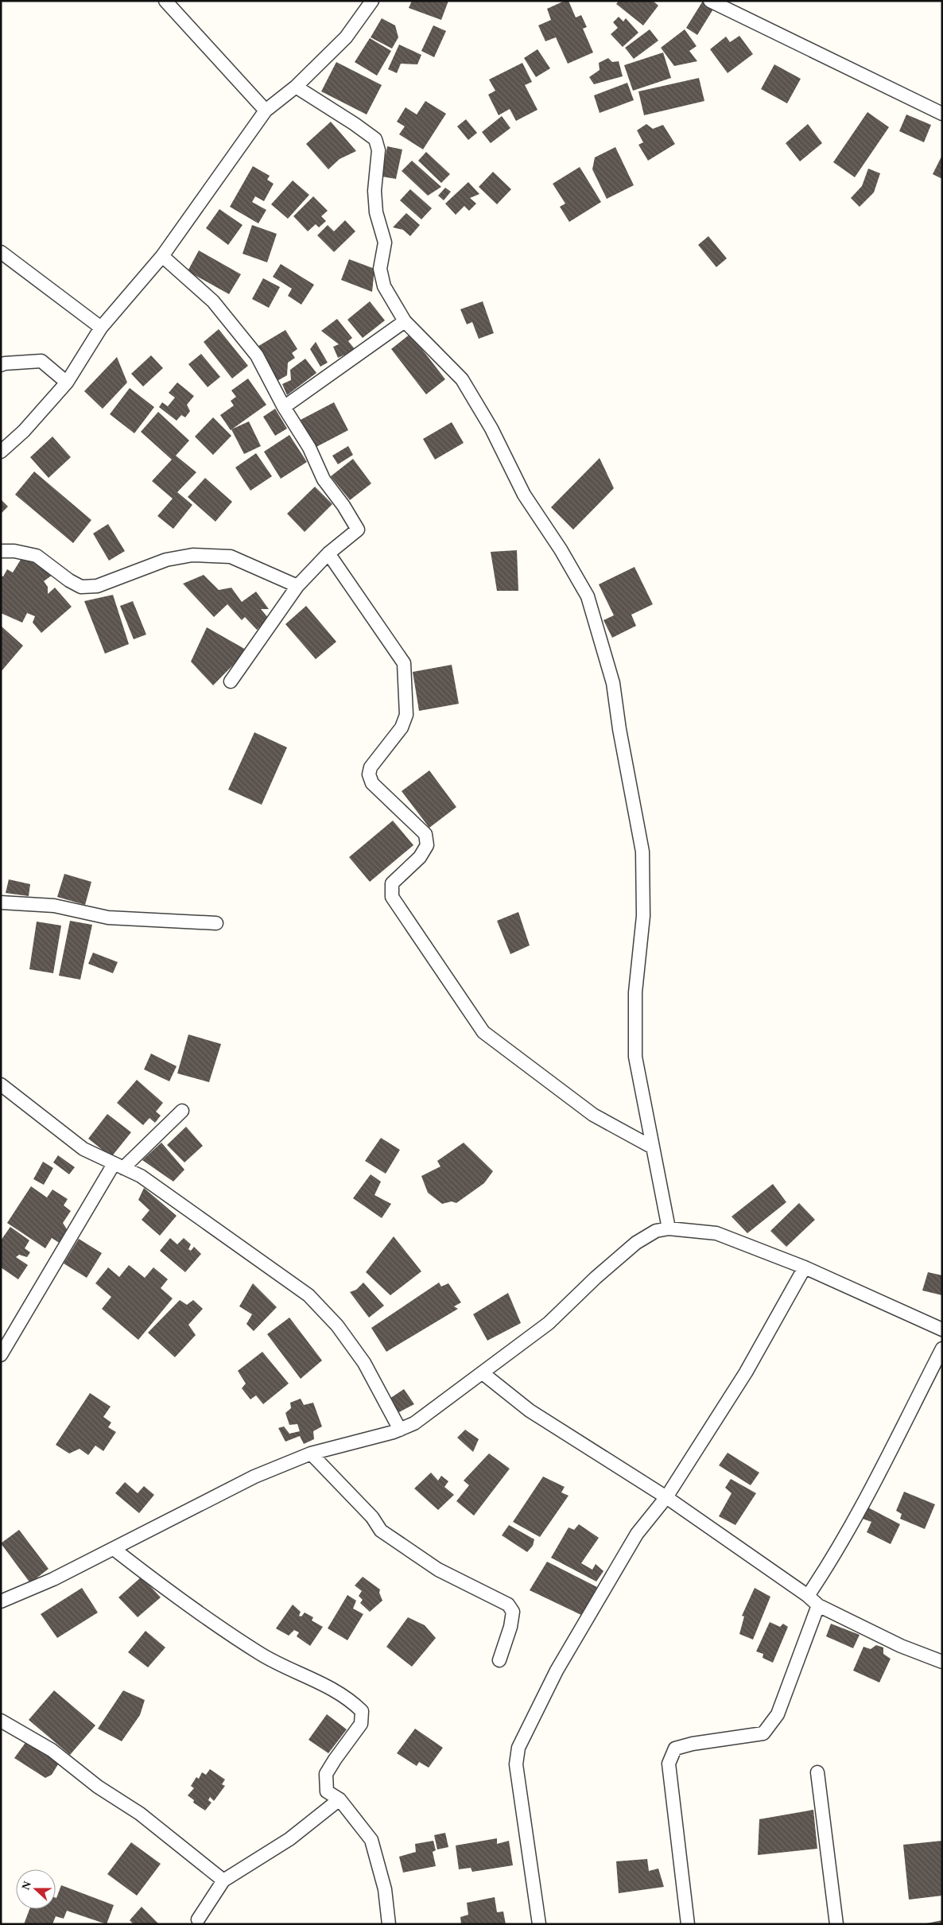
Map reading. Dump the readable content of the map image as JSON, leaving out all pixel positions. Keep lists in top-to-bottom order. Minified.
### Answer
{"north":"left"}
